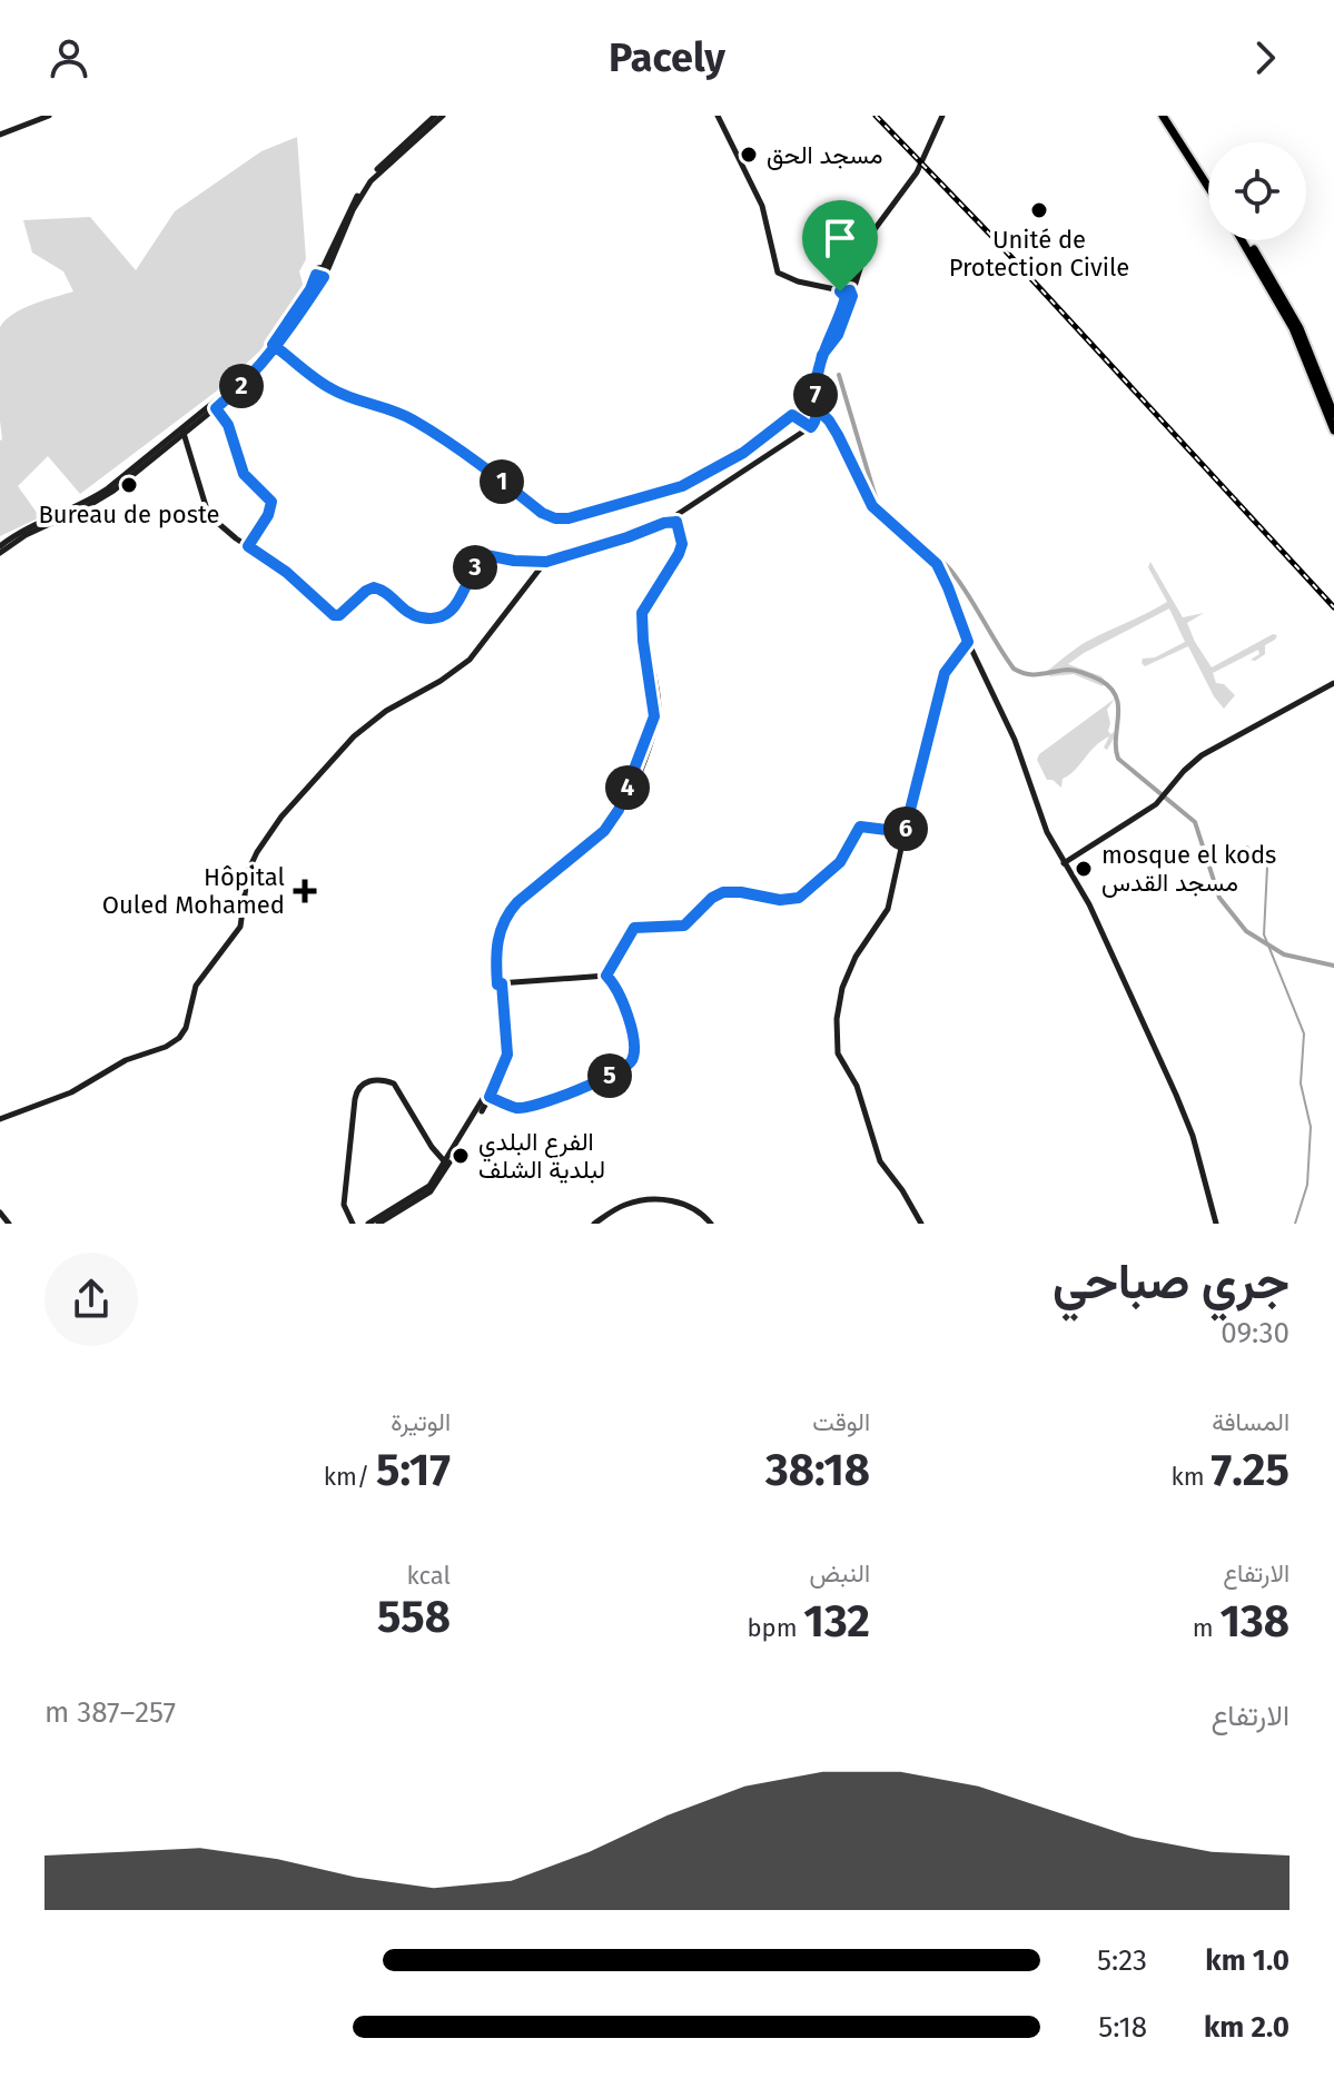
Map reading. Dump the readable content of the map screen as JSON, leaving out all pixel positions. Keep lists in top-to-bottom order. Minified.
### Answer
{"places":{"other":["مسجد الحق","Unité de Protection Civile","Bureau de poste","mosque el kods مسجد القدس","الفرع البلدي لبلدية الشلف"],"health":["Hôpital Ouled Mohamed"]},"page":{"header":"Pacely","pins":["2","7","1","3","4","6","5"],"heading":["جري صباحي","09:30"],"stats":[["المسافة","7.25 km"],["الوقت","38:18"],["الوتيرة","5:17 /km"],["الارتفاع","138 m"],["النبض","132 bpm"],["kcal","558"]],"chart":["الارتفاع","257–387 m"],"list":[{"name":"1.0 km","note":"5:23"},{"name":"2.0 km","note":"5:18"}]}}
